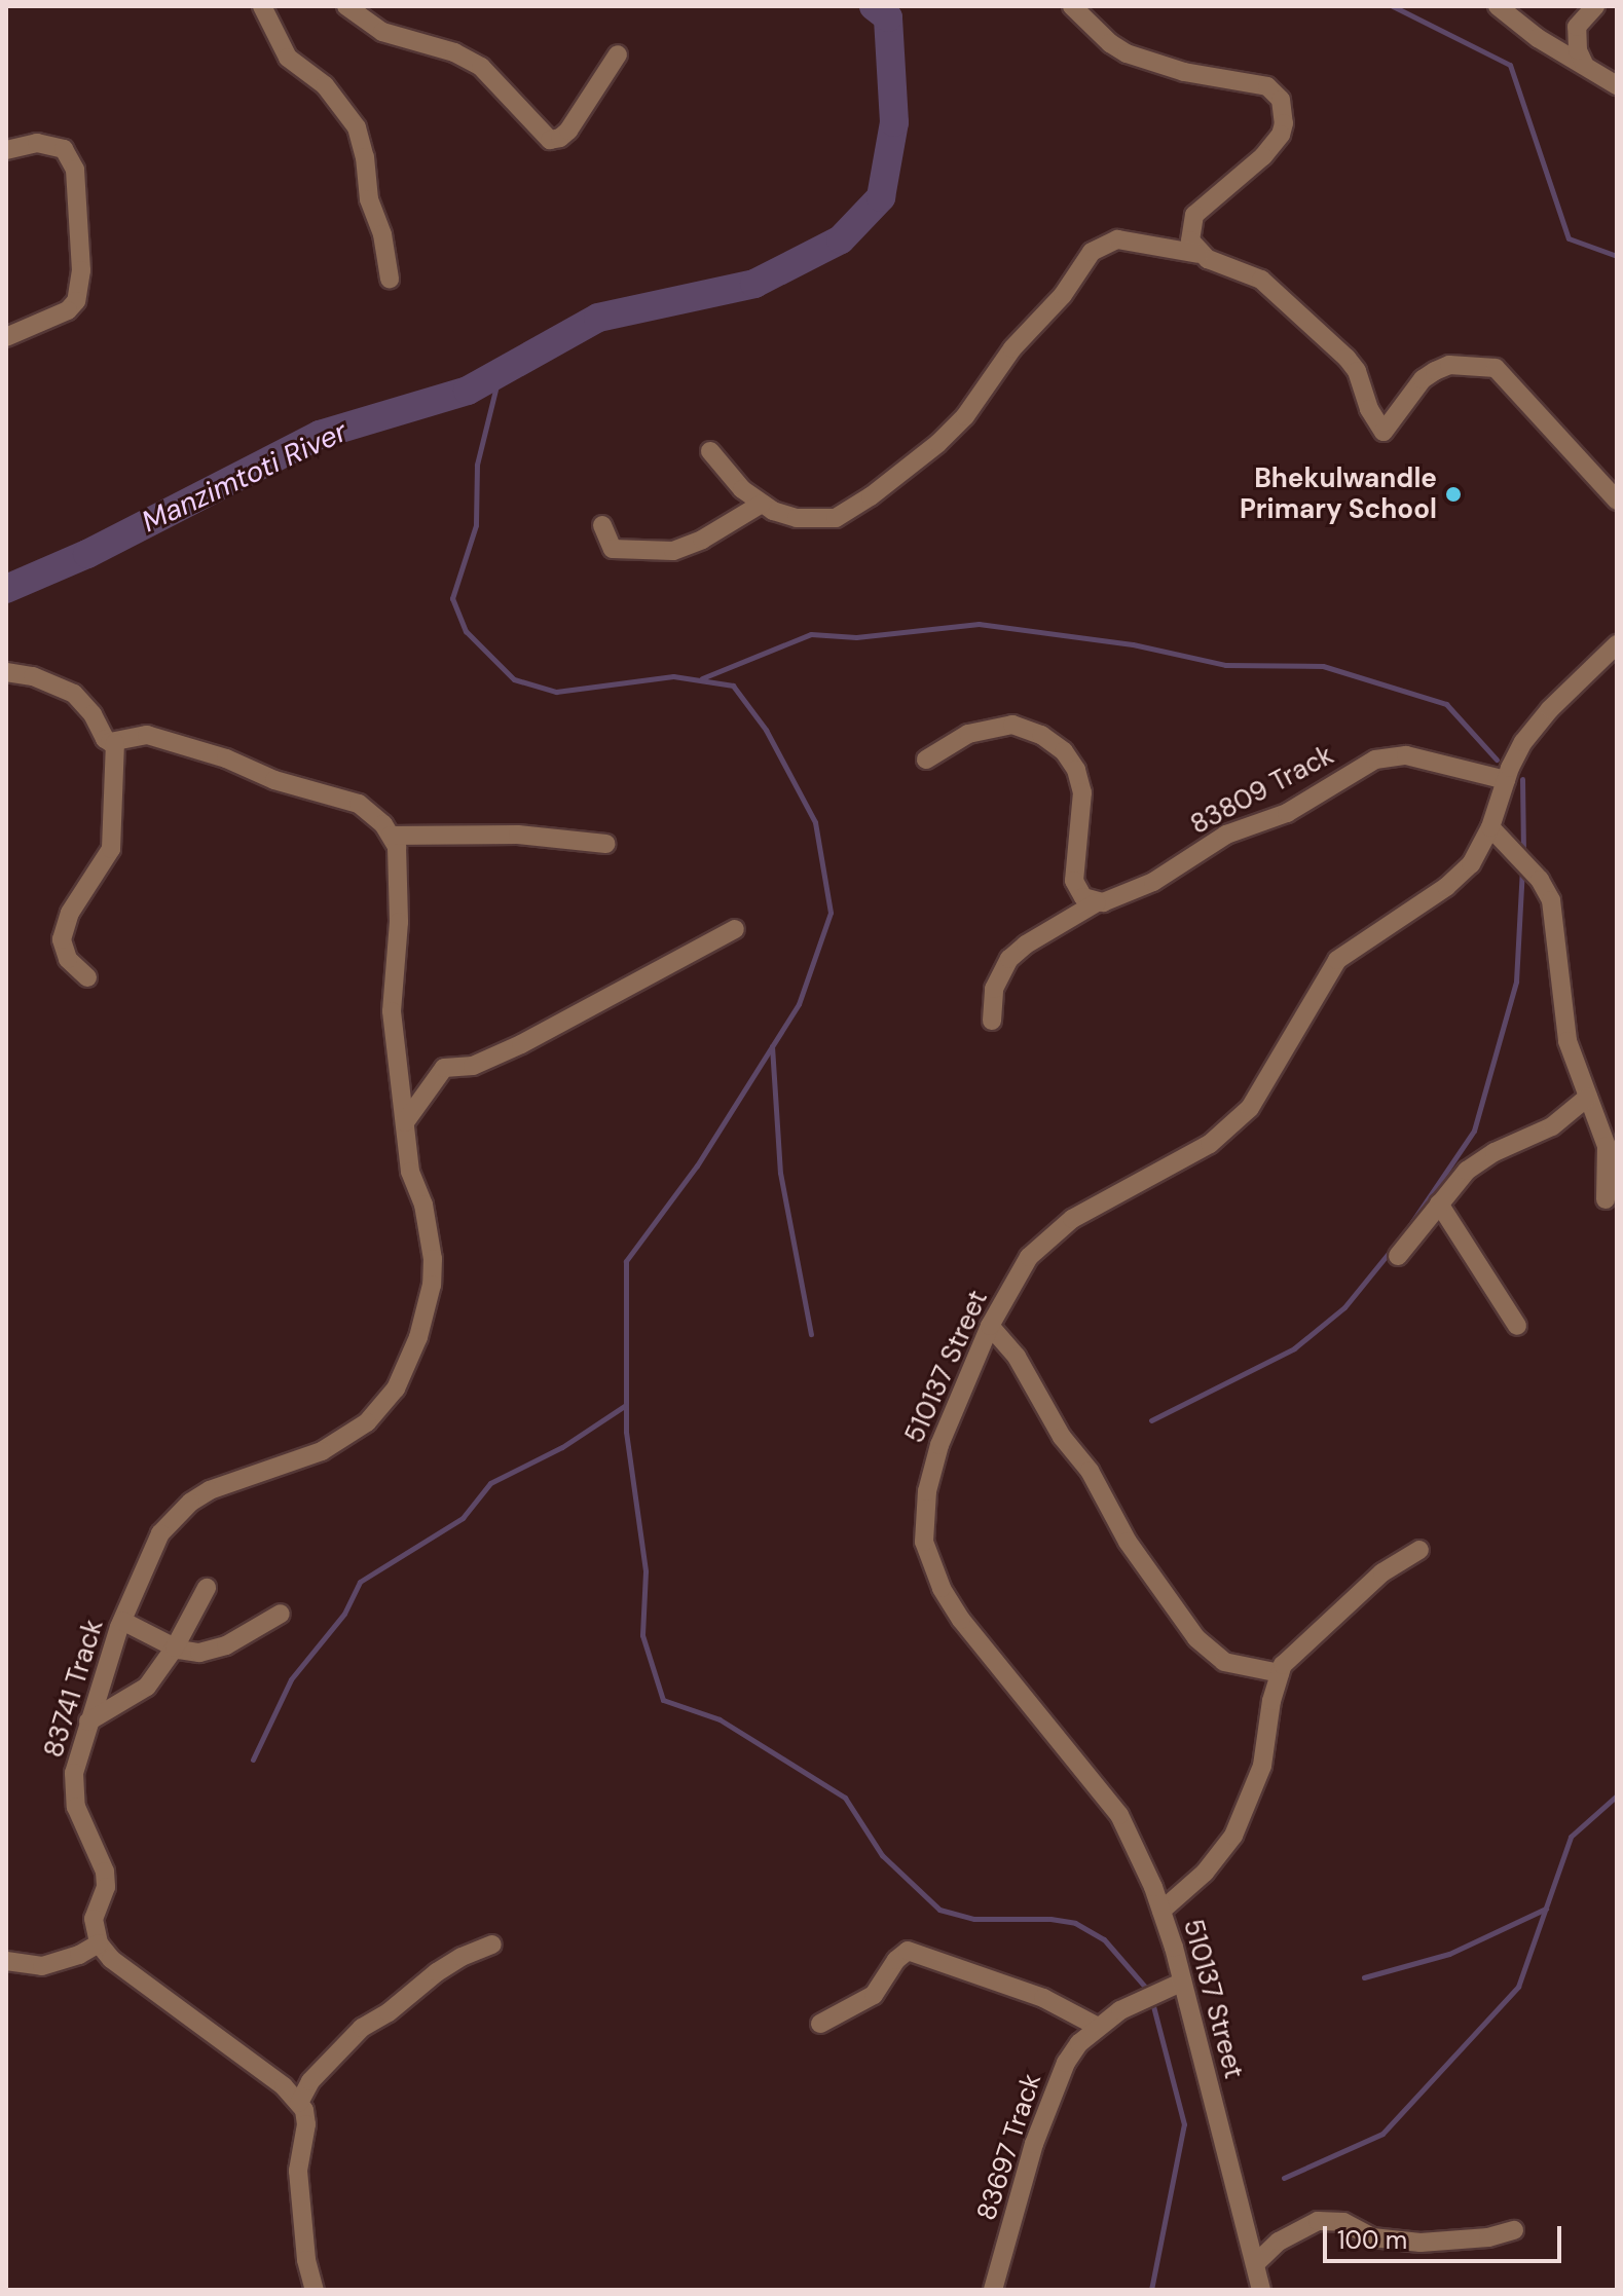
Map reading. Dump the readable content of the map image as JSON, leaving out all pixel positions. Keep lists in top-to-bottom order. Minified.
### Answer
{"streets":{"street":["83809 Track","510137 Street","83741 Track","83697 Track"]},"crossings":[["83809 Track","510137 Street"],["510137 Street","83697 Track"]],"water":["Manzimtoti River"],"places":["Bhekulwandle Primary School"],"scale_bar":"100 m"}
